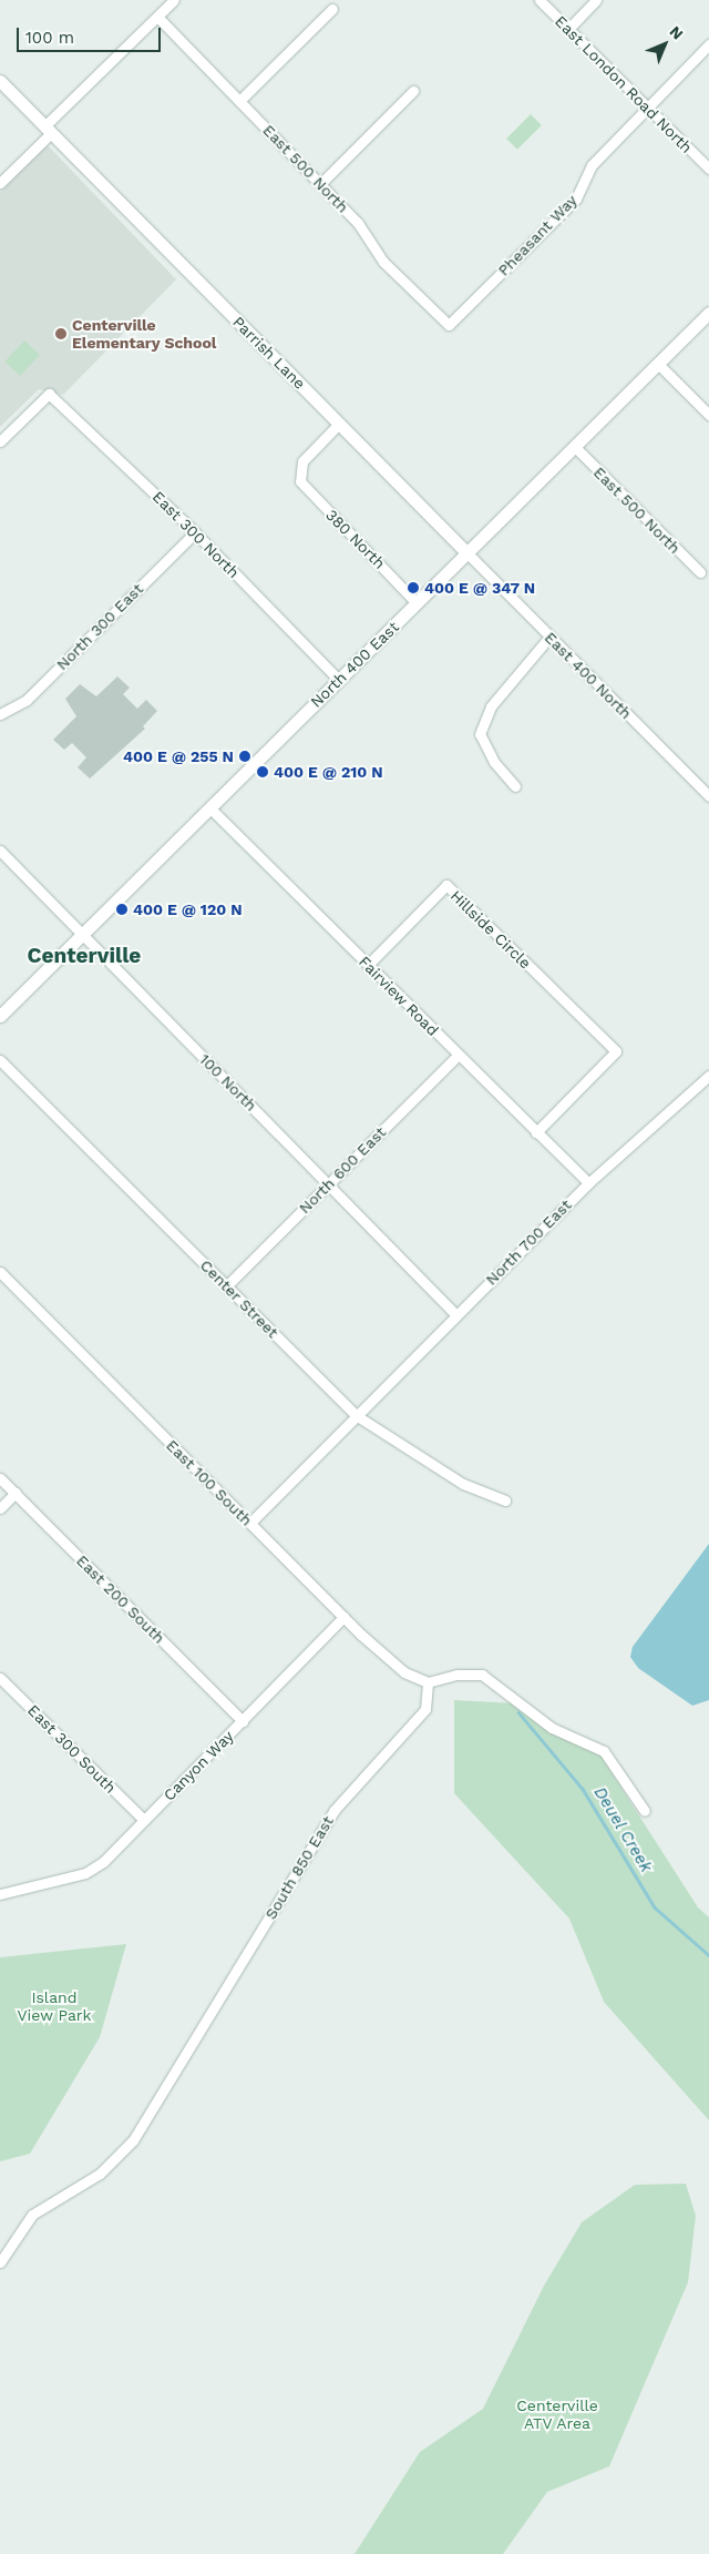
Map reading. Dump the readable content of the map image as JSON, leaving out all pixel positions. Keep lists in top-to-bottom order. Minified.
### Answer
{"streets":{"street":["East London Road North","East 500 North","Pheasant Way","Parrish Lane","East 300 North","380 North","North 300 East","North 400 East","East 400 North","Hillside Circle","Fairview Road","100 North","North 600 East","North 700 East","Center Street","East 100 South","East 200 South","East 300 South","Canyon Way","South 850 East"]},"crossings":[["East London Road North","Pheasant Way"],["East 500 North","Pheasant Way"],["East 500 North","North 400 East"],["Parrish Lane","380 North"],["Parrish Lane","North 400 East"],["Parrish Lane","East 400 North"],["East 300 North","North 300 East"],["East 300 North","North 400 East"],["380 North","North 400 East"],["North 400 East","East 400 North"],["North 400 East","Fairview Road"],["North 400 East","100 North"],["Hillside Circle","Fairview Road"],["Fairview Road","North 600 East"],["Fairview Road","North 700 East"],["100 North","North 600 East"],["100 North","North 700 East"],["North 600 East","Center Street"],["North 700 East","Center Street"],["North 700 East","East 100 South"],["East 100 South","Canyon Way"],["East 100 South","South 850 East"],["East 200 South","Canyon Way"],["East 300 South","Canyon Way"]],"districts":["Centerville"],"water":["Deuel Creek"],"parks":["Island View Park","Centerville ATV Area"],"places":["Centerville Elementary School","400 E @ 347 N","400 E @ 255 N","400 E @ 210 N","400 E @ 120 N"],"scale_bar":"100 m","north":"top right"}
